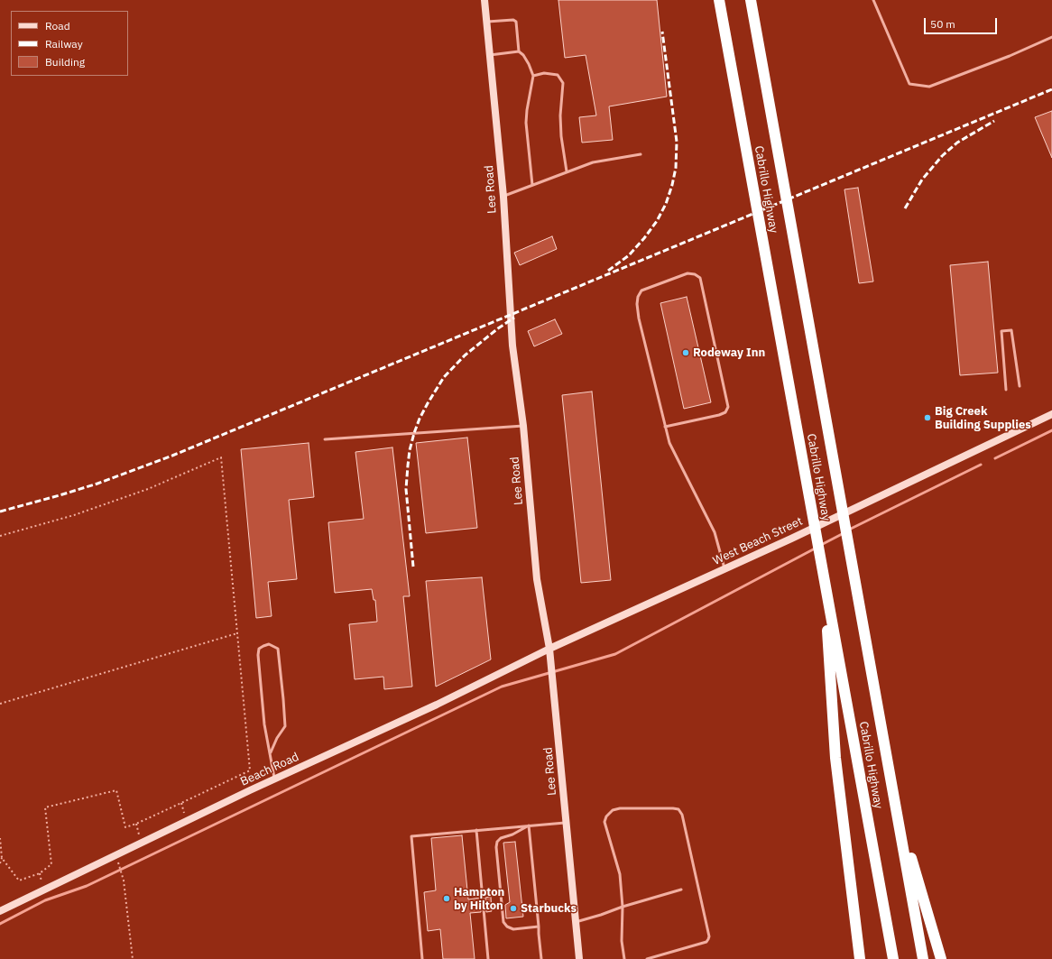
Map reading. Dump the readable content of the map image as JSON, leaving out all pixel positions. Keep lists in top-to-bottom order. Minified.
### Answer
{"streets":{"highway":["Cabrillo Highway"],"main road":["Lee Road","West Beach Street","Beach Road"]},"crossings":[["Lee Road","West Beach Street"],["Lee Road","Beach Road"],["West Beach Street","Beach Road"]],"places":["Rodeway Inn","Big Creek Building Supplies","Hampton by Hilton","Starbucks"],"legend":["Road","Railway","Building"],"scale_bar":"50 m"}
